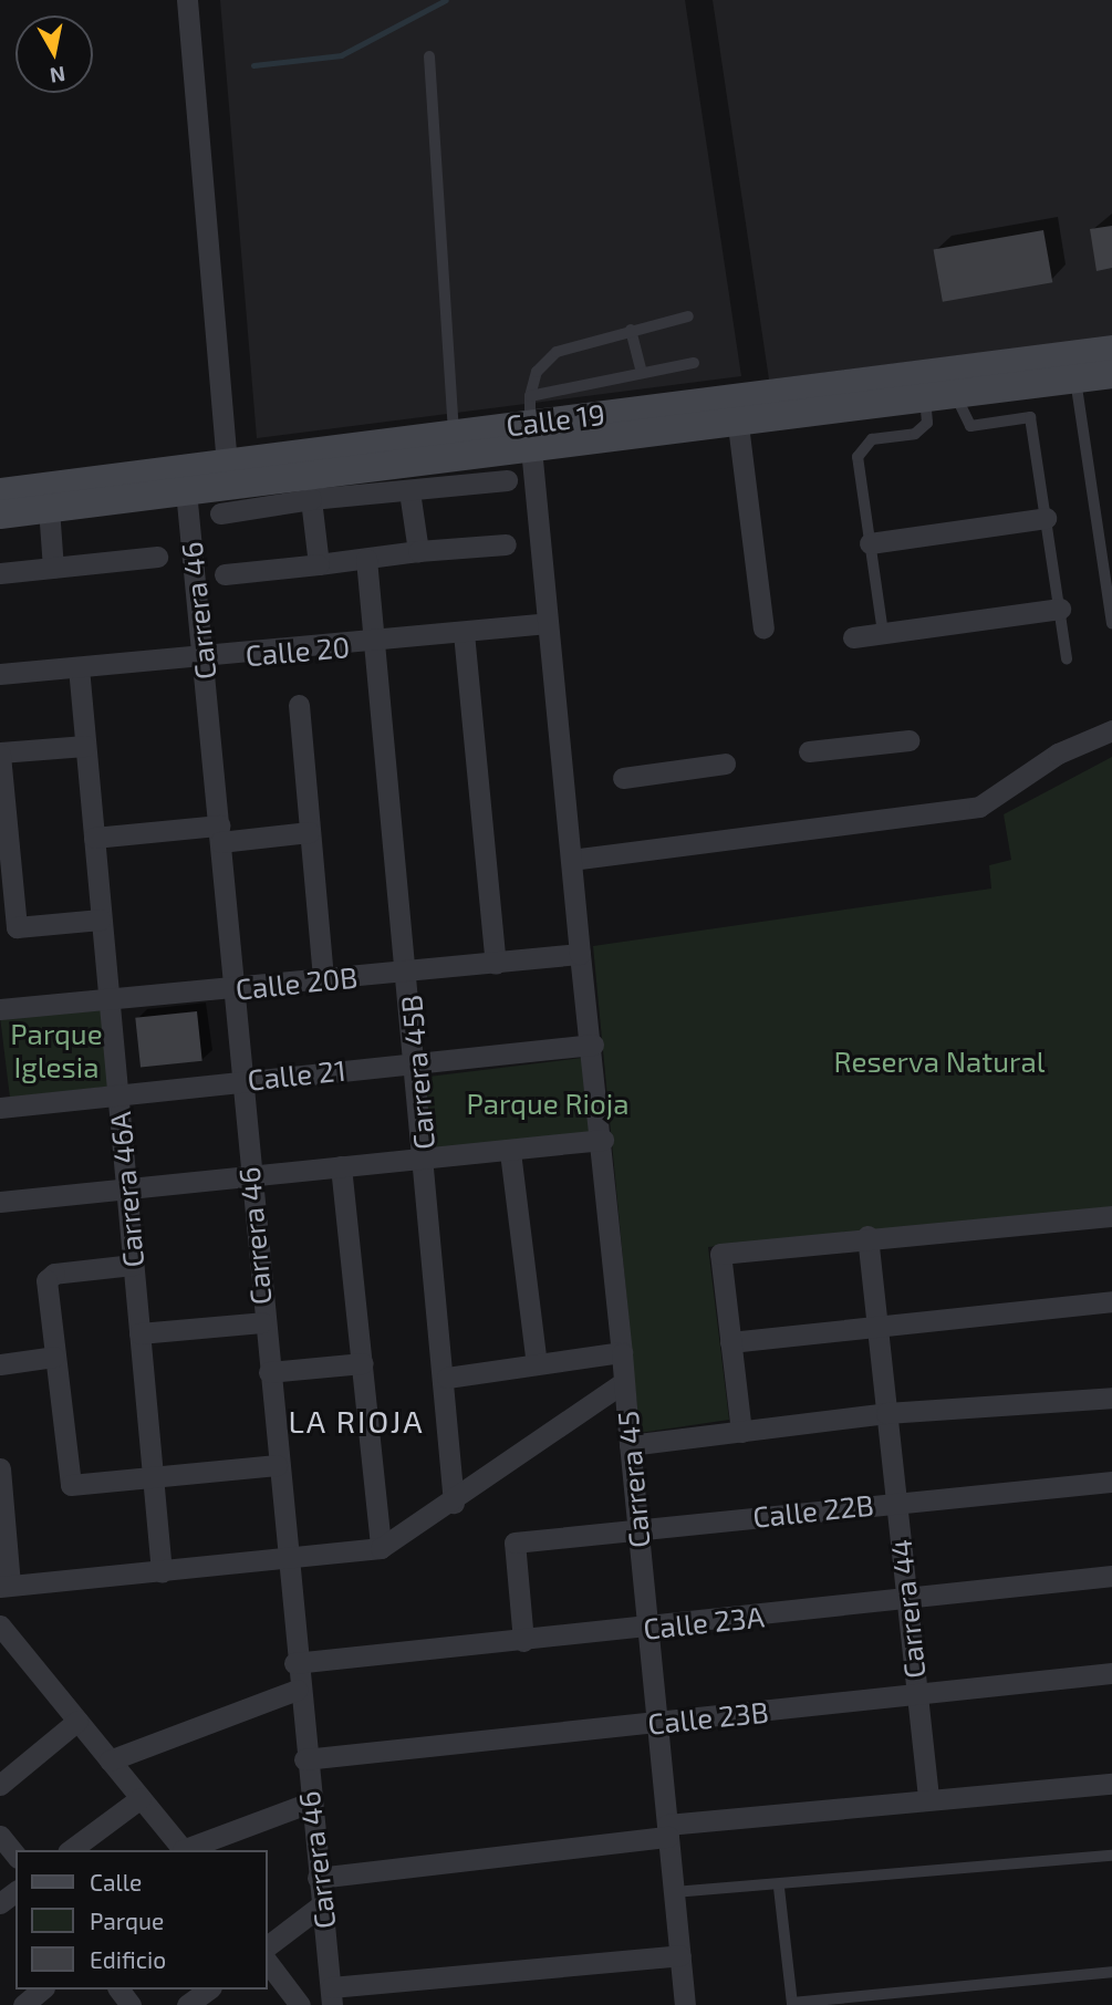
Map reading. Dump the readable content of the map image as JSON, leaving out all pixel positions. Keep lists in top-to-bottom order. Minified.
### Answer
{"streets":{"main road":["Calle 19"],"street":["Carrera 46","Calle 20","Calle 20B","Carrera 45B","Calle 21","Carrera 46A","Carrera 45","Calle 22B","Carrera 44","Calle 23A","Calle 23B"]},"crossings":[["Calle 19","Carrera 46"],["Calle 19","Carrera 45"],["Carrera 46","Calle 20"],["Carrera 46","Calle 20B"],["Carrera 46","Calle 21"],["Carrera 46","Calle 23A"],["Carrera 46","Calle 23B"],["Calle 20","Carrera 45B"],["Calle 20","Carrera 46A"],["Calle 20","Carrera 45"],["Calle 20B","Carrera 45B"],["Calle 20B","Carrera 46A"],["Calle 20B","Carrera 45"],["Carrera 45B","Calle 21"],["Calle 21","Carrera 46A"],["Calle 21","Carrera 45"],["Carrera 45","Calle 22B"],["Carrera 45","Calle 23A"],["Carrera 45","Calle 23B"],["Calle 22B","Carrera 44"],["Calle 22B","Calle 23A"],["Carrera 44","Calle 23A"],["Carrera 44","Calle 23B"]],"districts":["LA RIOJA"],"parks":["Parque Iglesia","Reserva Natural","Parque Rioja"],"legend":["Calle","Parque","Edificio"],"north":"bottom"}
